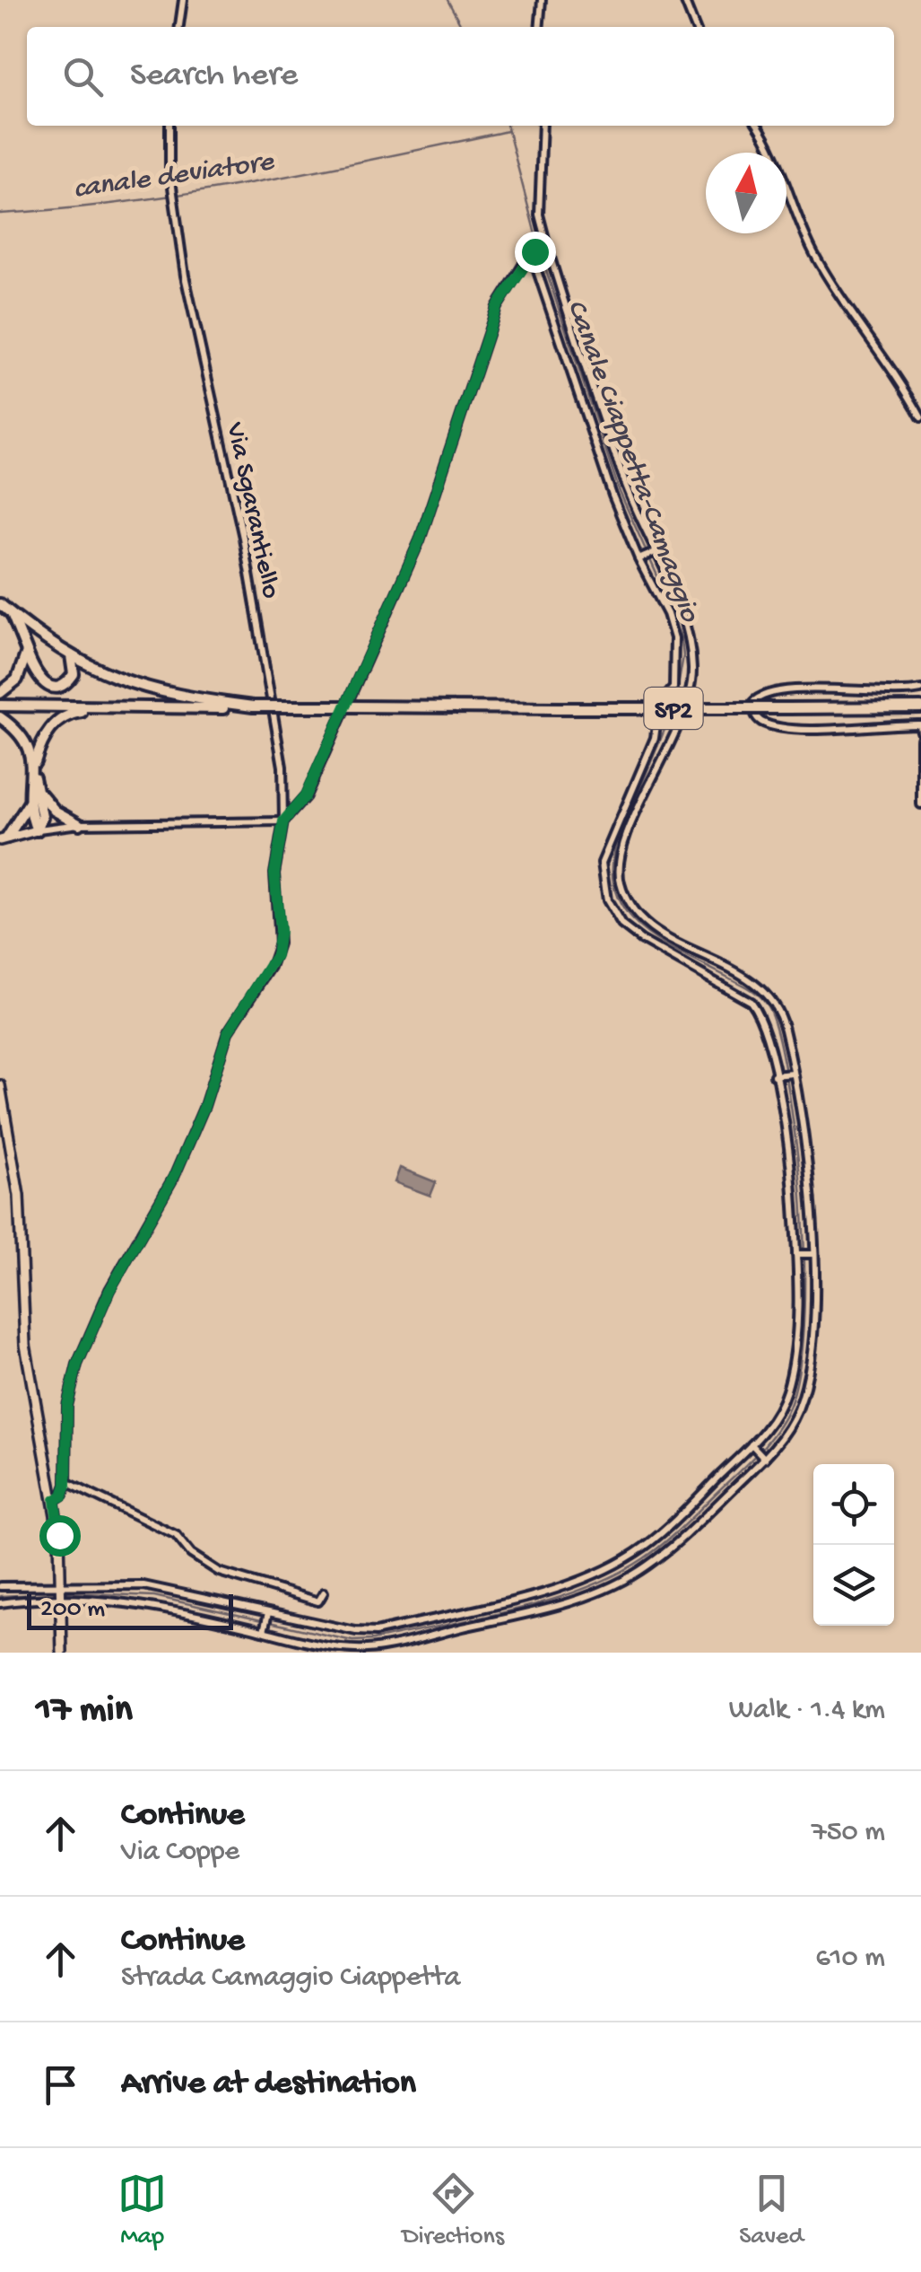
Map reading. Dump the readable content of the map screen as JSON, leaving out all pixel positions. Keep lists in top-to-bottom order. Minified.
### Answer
{"streets":{"main road":["SP2"],"street":["Via Sgarantiello"]},"water":["canale deviatore","Canale Ciappetta-Camaggio"],"scale_bar":"200 m","north":"top","page":{"search":"Search here","scale":"200 m","heading":["17 min","Walk · 1.4 km"],"list":[["Continue","Via Coppe","750 m"],["Continue","Strada Camaggio Ciappetta","610 m"],"Arrive at destination"],"nav":["Map","Directions","Saved"]}}
